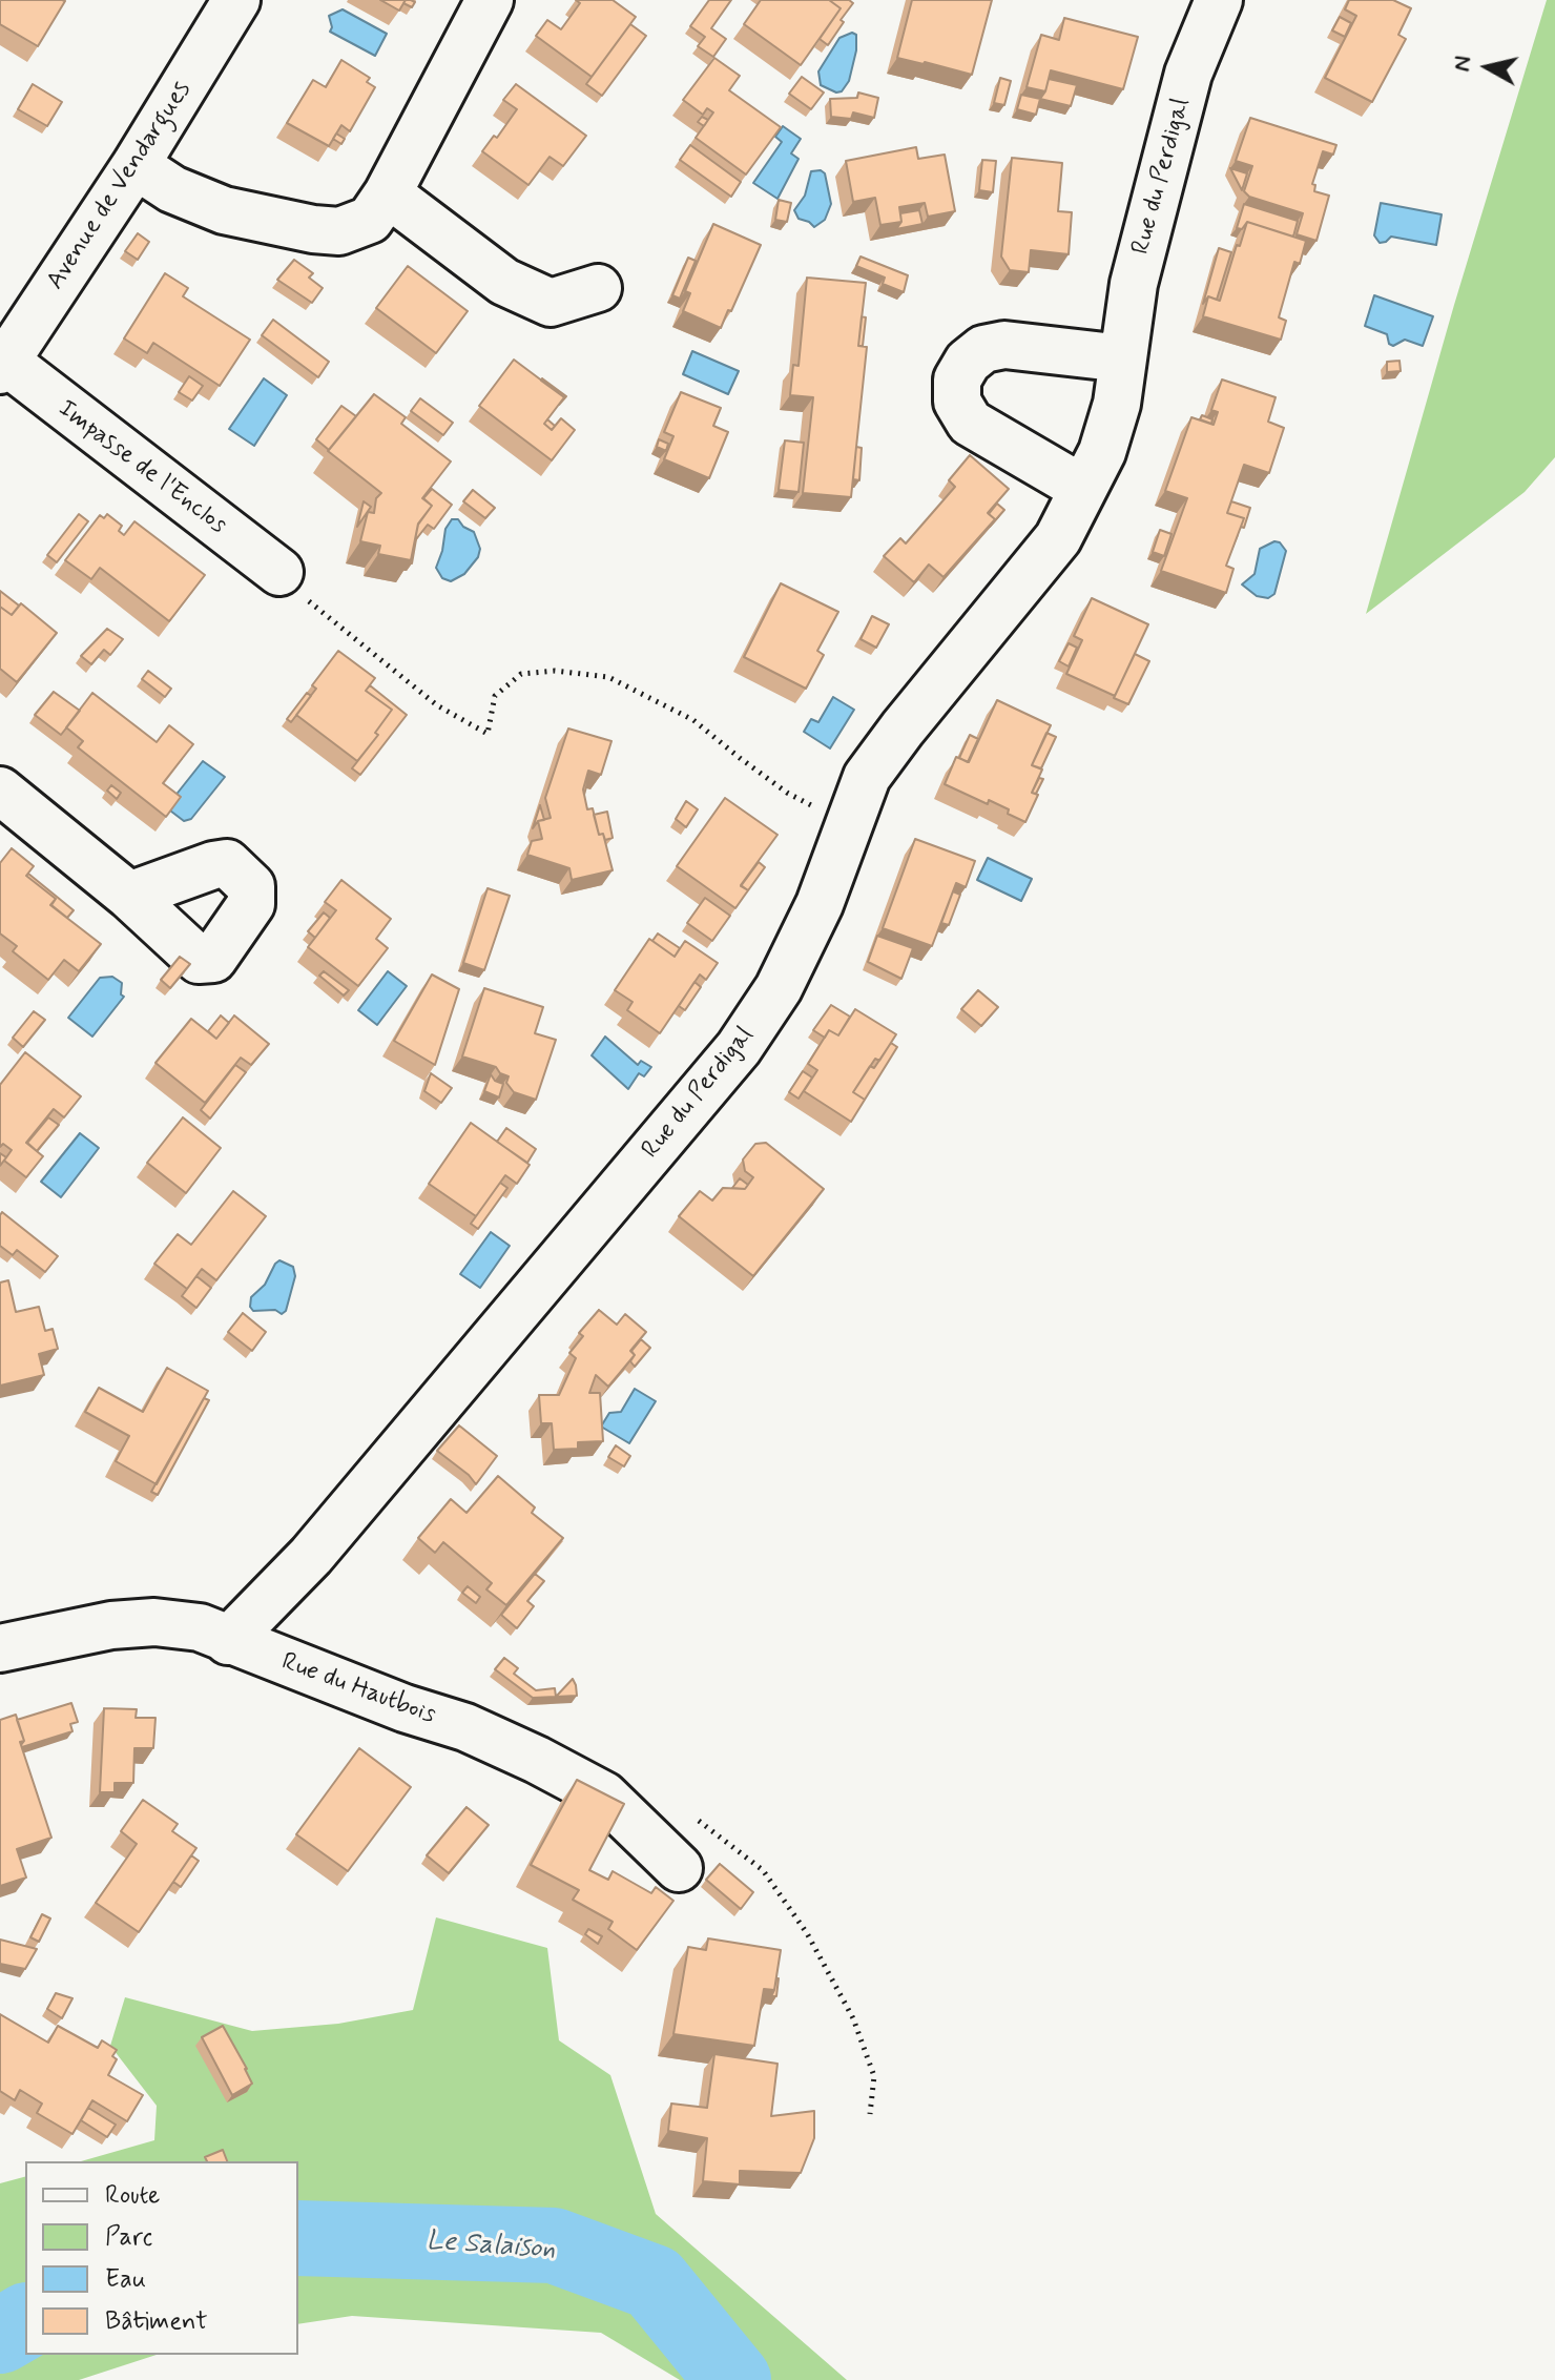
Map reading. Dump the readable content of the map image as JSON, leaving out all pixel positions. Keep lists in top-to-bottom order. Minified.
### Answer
{"streets":{"street":["Rue du Perdigal","Avenue de Vendargues","Impasse de l'Enclos","Rue du Hautbois"]},"crossings":[["Rue du Perdigal","Rue du Hautbois"],["Avenue de Vendargues","Impasse de l'Enclos"]],"water":["Le Salaison"],"legend":["Route","Parc","Eau","Bâtiment"],"north":"left"}
